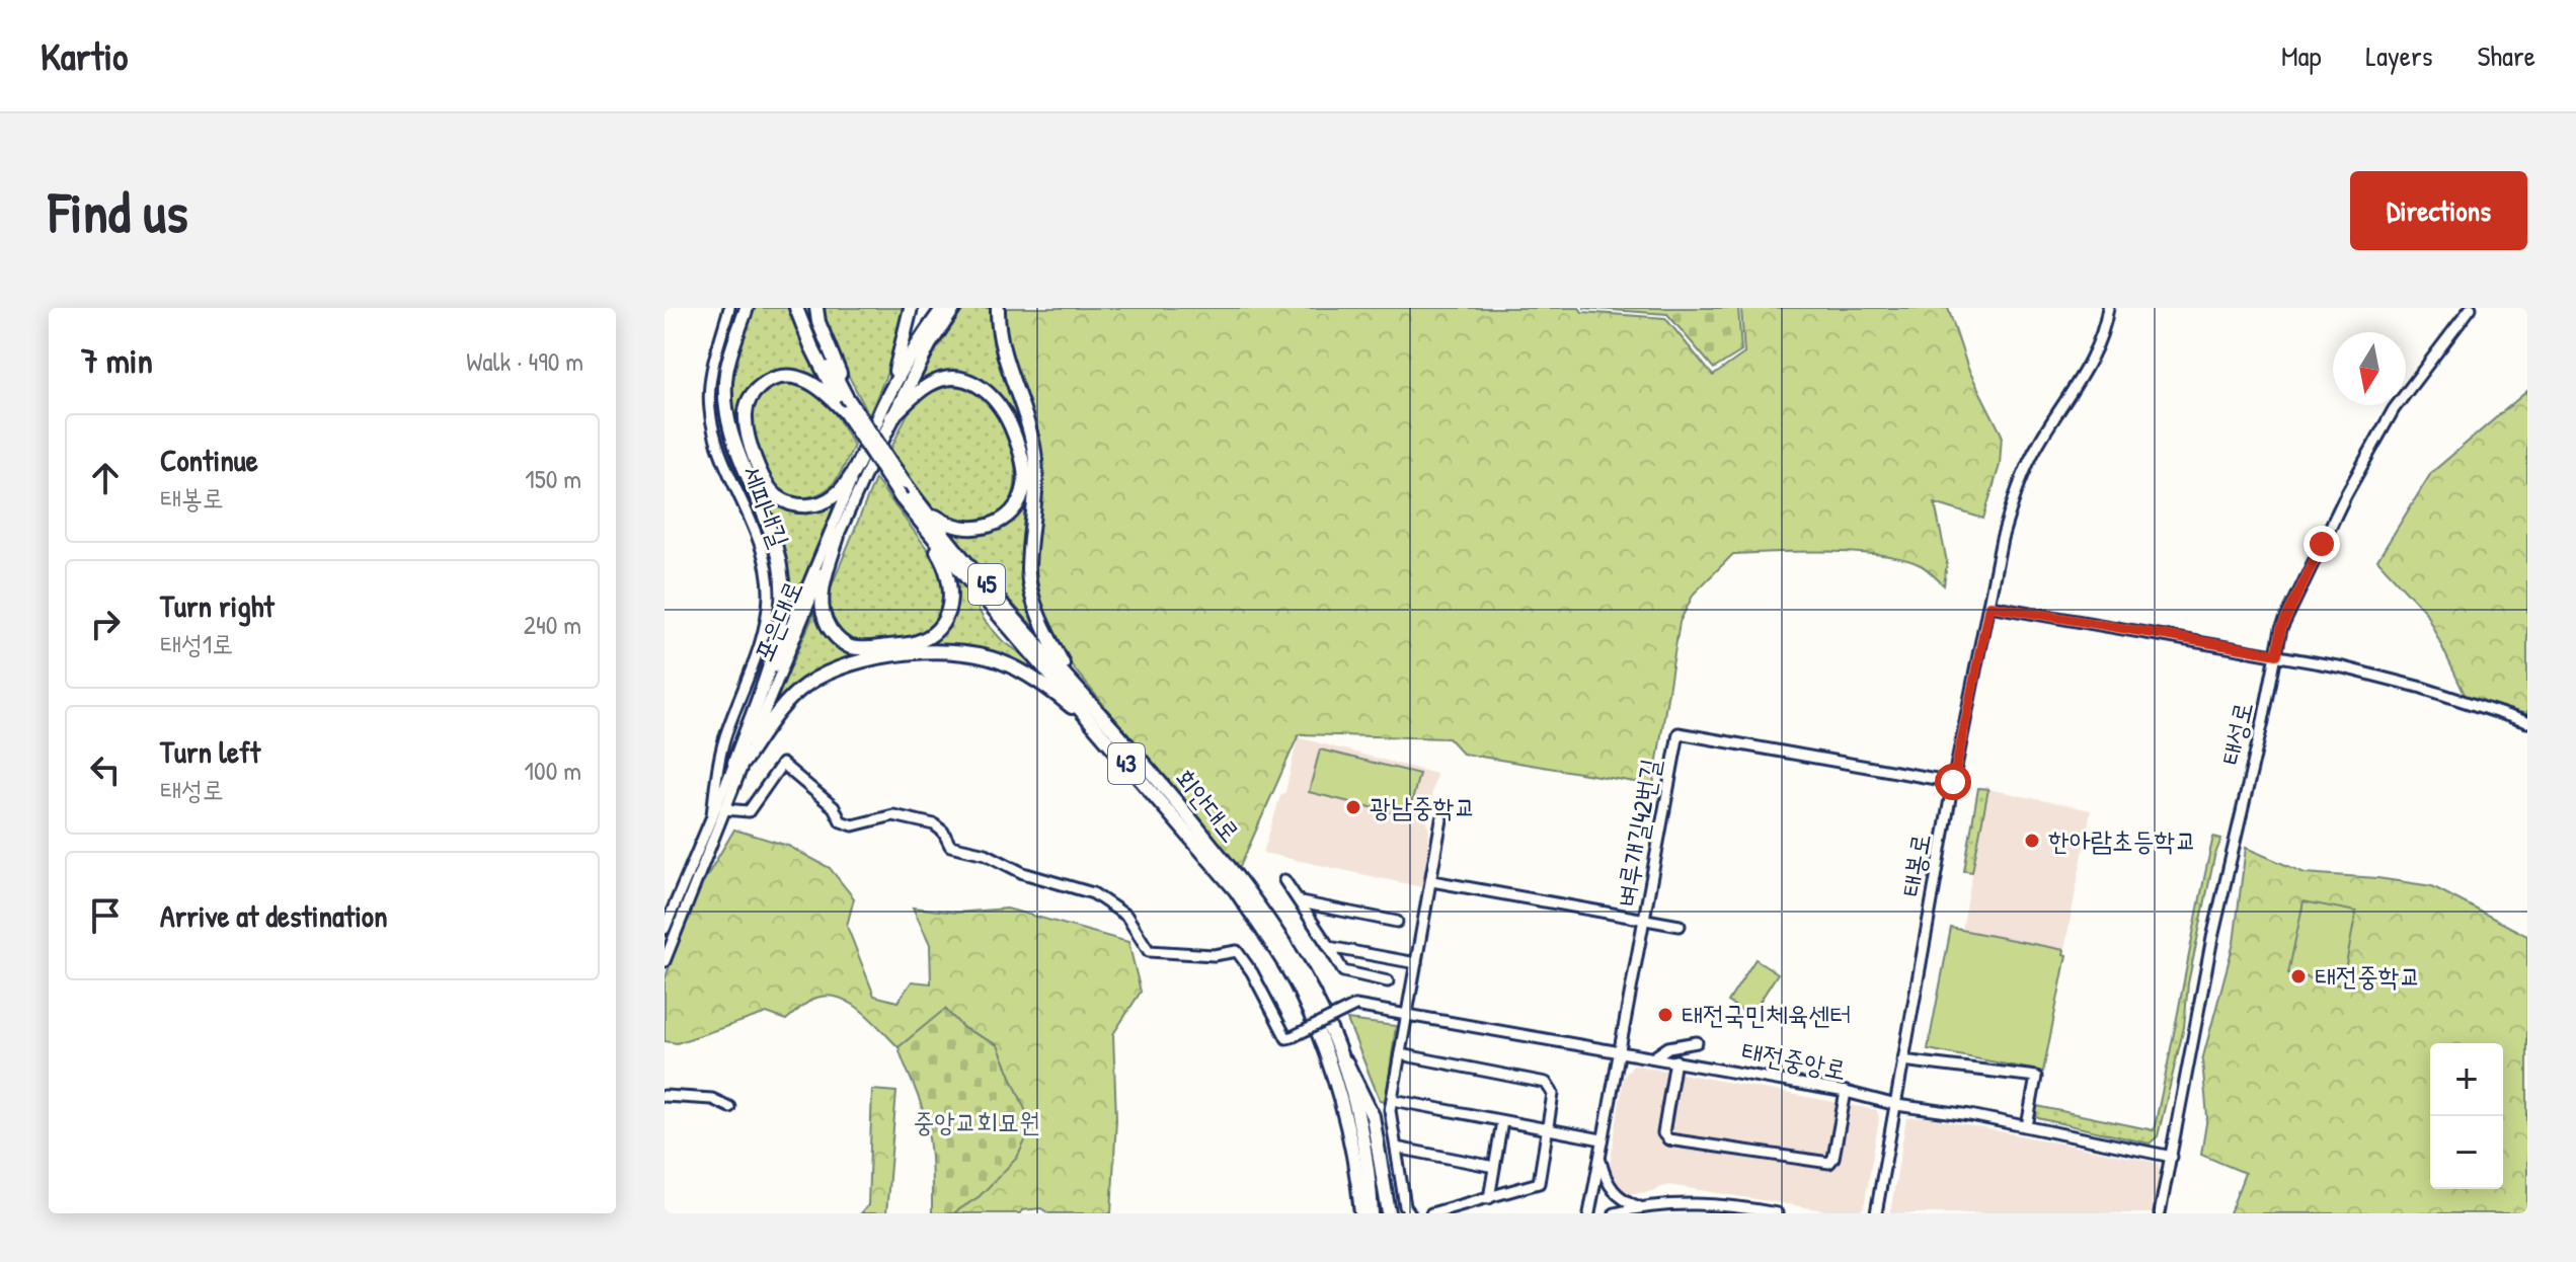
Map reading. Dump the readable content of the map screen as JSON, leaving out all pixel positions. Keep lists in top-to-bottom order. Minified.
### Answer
{"streets":{"highway":["45","포은대로","43","회안대로"],"street":["세피내길","태성로","벼루개길42번길","태봉로","태전중앙로"]},"crossings":[["세피내길","포은대로"],["45","회안대로"],["포은대로","태전중앙로"],["태성로","태전중앙로"],["벼루개길42번길","태봉로"],["벼루개길42번길","태전중앙로"],["태봉로","태전중앙로"]],"parks":["중앙교회묘원"],"places":["광남중학교","한아람초등학교","태전중학교","태전국민체육센터"],"north":"bottom","page":{"header":"Kartio","nav":["Map","Layers","Share"],"buttons":"Directions","title":"Find us","heading":["7 min","Walk · 490 m"],"list":[["Continue","태봉로","150 m"],["Turn right","태성1로","240 m"],["Turn left","태성로","100 m"],"Arrive at destination"],"map_buttons":["+","−"]}}
